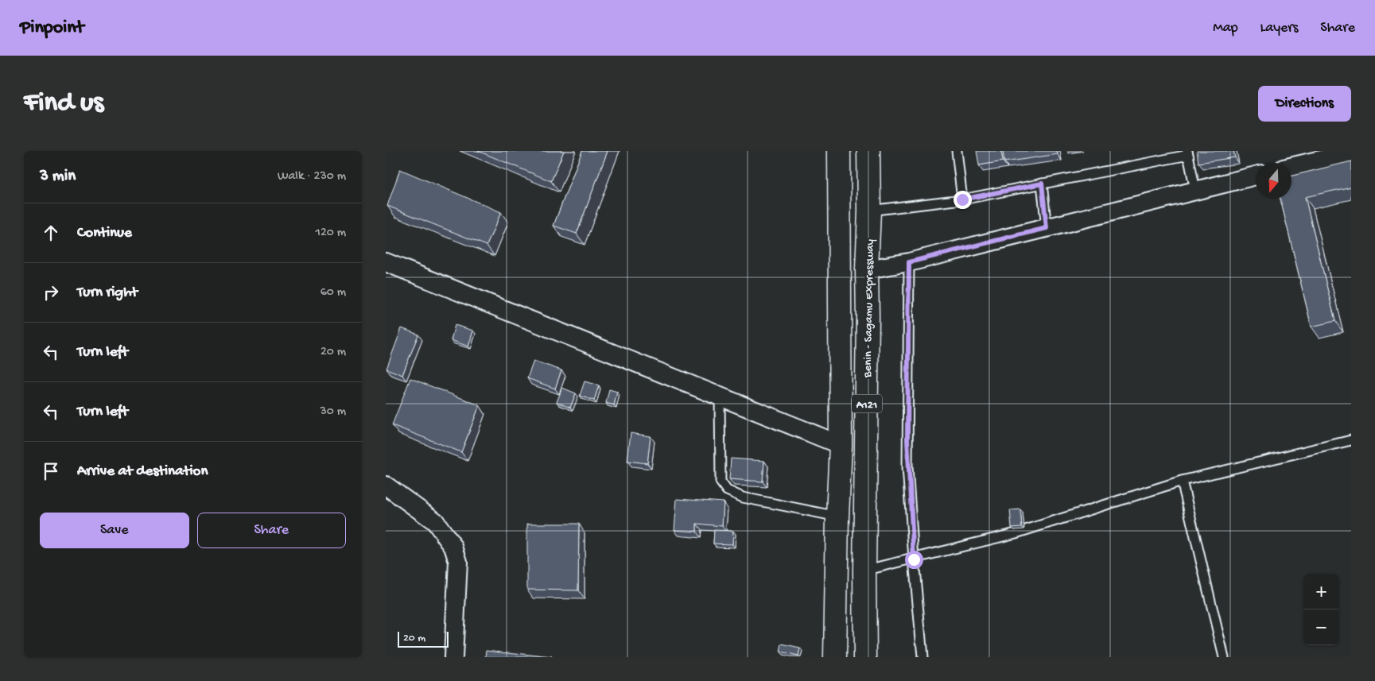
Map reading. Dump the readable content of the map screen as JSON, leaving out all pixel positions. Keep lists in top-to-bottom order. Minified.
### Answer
{"streets":{"highway":["Benin - Sagamu Expressway","A121"]},"scale_bar":"20 m","north":"bottom","page":{"header":"Pinpoint","nav":["Map","Layers","Share"],"buttons":["Directions",["Save","Share"]],"title":"Find us","heading":["3 min","Walk · 230 m"],"list":[["Continue","120 m"],["Turn right","60 m"],["Turn left","20 m"],["Turn left","30 m"],"Arrive at destination"],"map_buttons":["+","−"],"scale":"20 m"}}
